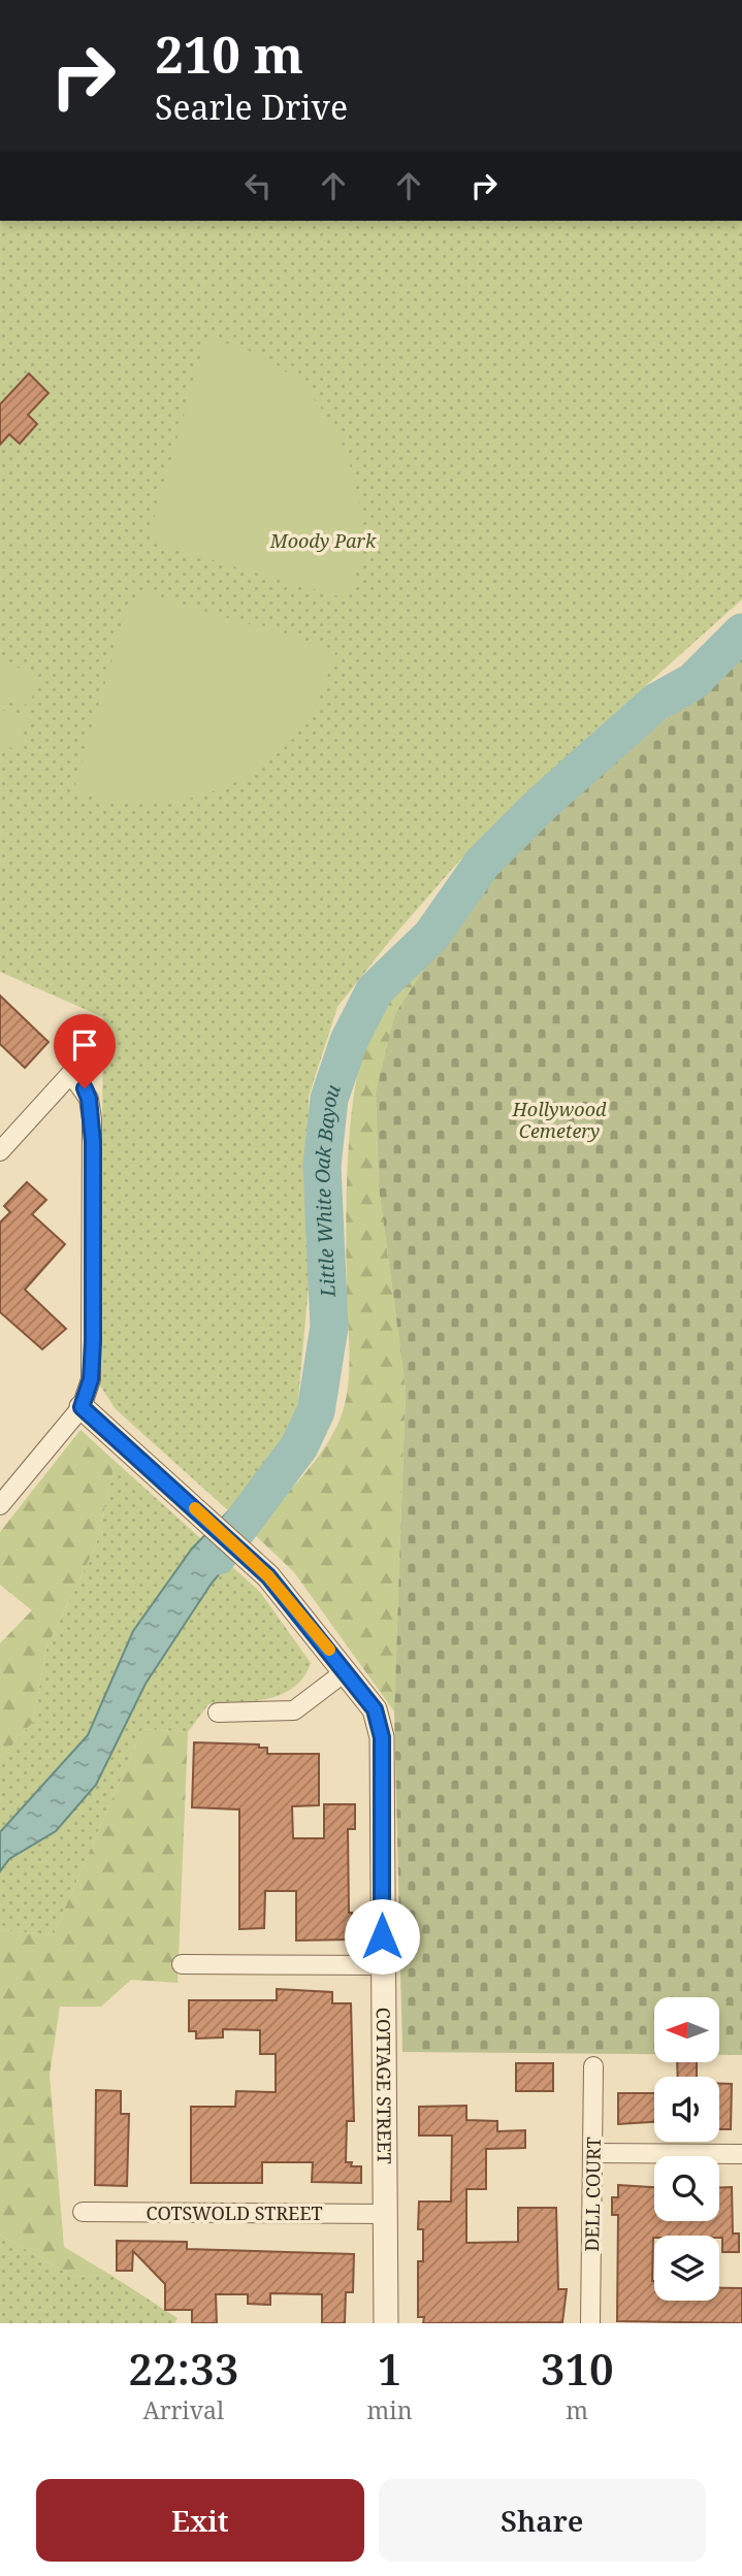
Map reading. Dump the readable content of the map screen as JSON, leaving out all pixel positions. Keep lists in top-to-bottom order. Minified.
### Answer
{"streets":{"street":["COTTAGE STREET","DELL COURT","COTSWOLD STREET"]},"crossings":[["COTTAGE STREET","COTSWOLD STREET"]],"water":["Little White Oak Bayou"],"parks":["Moody Park","Hollywood Cemetery"],"north":"left","page":{"turn":["210 m","Searle Drive"],"eta":["22:33","Arrival","1","min","310","m"],"buttons":["Exit","Share"]}}
